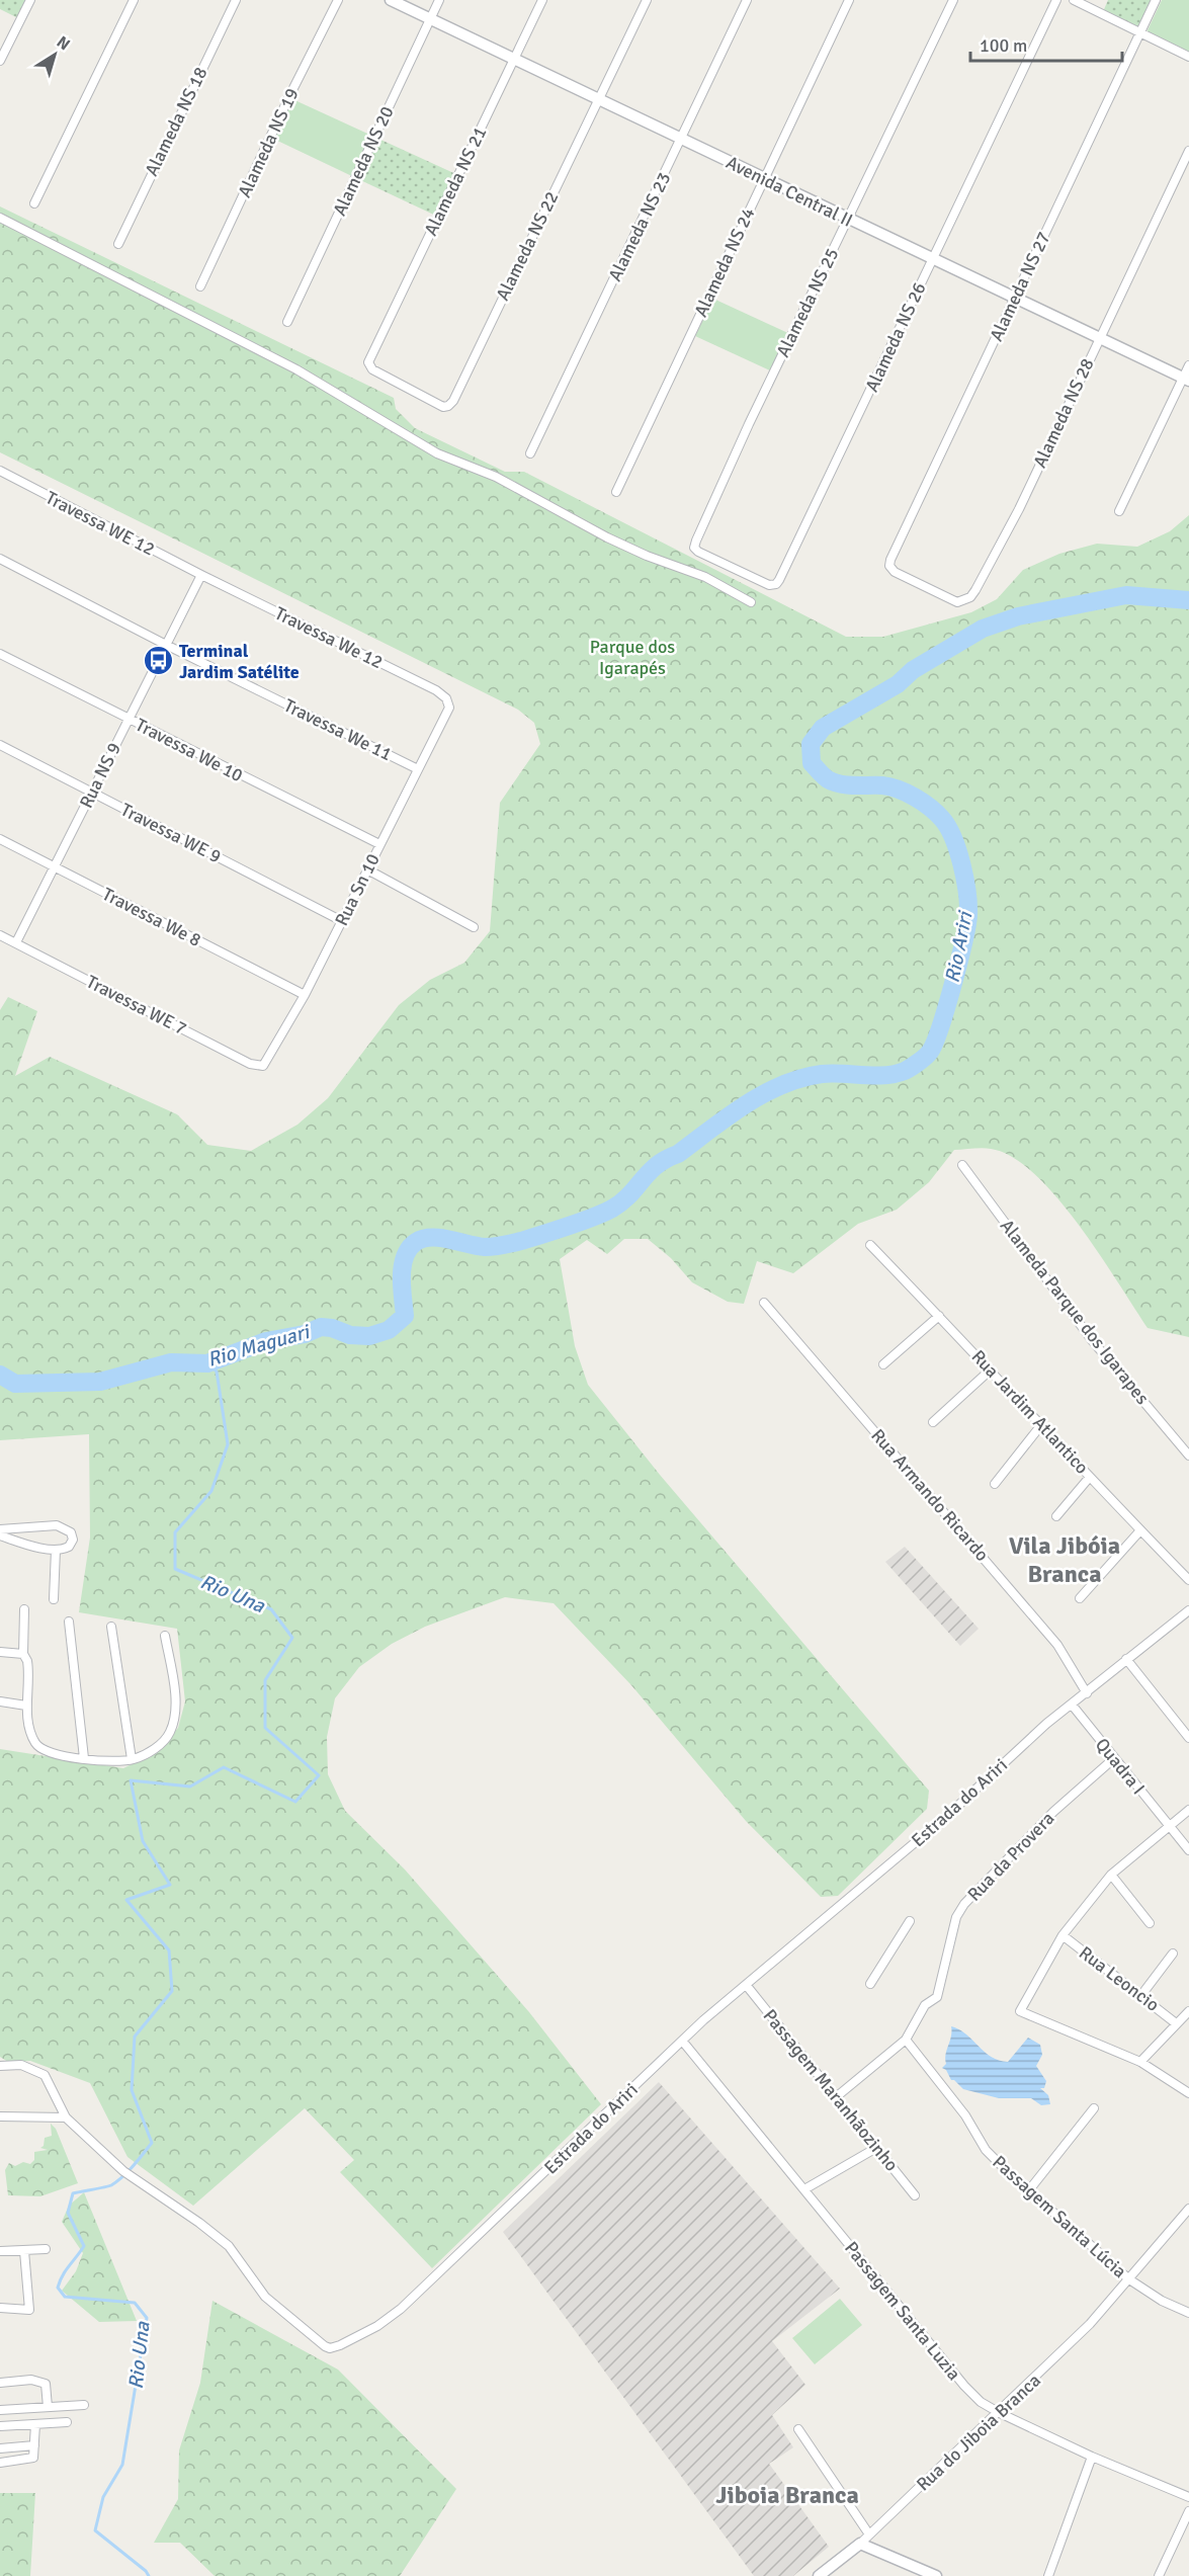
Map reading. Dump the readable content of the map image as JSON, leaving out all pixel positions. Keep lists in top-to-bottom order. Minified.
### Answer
{"streets":{"street":["Alameda NS 18","Alameda NS 19","Alameda NS 20","Alameda NS 21","Avenida Central II","Alameda NS 23","Alameda NS 22","Alameda NS 24","Alameda NS 27","Alameda NS 25","Alameda NS 26","Alameda NS 28","Travessa WE 12","Travessa We 12","Travessa We 11","Travessa We 10","Rua NS 9","Travessa WE 9","Rua Sn 10","Travessa We 8","Travessa WE 7","Alameda Parque dos Igarapes","Rua Jardim Atlantico","Rua Armando Ricardo","Quadra I","Estrada do Ariri","Rua da Provera","Rua Leoncio","Passagem Maranhãozinho","Passagem Santa Lúcia","Passagem Santa Luzia","Rua do Jiboia Branca"]},"crossings":[["Alameda NS 20","Avenida Central II"],["Alameda NS 21","Avenida Central II"],["Alameda NS 21","Alameda NS 22"],["Avenida Central II","Alameda NS 23"],["Avenida Central II","Alameda NS 22"],["Avenida Central II","Alameda NS 24"],["Avenida Central II","Alameda NS 27"],["Avenida Central II","Alameda NS 25"],["Avenida Central II","Alameda NS 26"],["Avenida Central II","Alameda NS 28"],["Alameda NS 27","Alameda NS 28"],["Alameda NS 25","Alameda NS 26"],["Travessa WE 12","Travessa We 12"],["Travessa WE 12","Rua NS 9"],["Travessa We 12","Rua NS 9"],["Travessa We 12","Rua Sn 10"],["Travessa We 11","Rua NS 9"],["Travessa We 11","Rua Sn 10"],["Travessa We 10","Rua NS 9"],["Travessa We 10","Rua Sn 10"],["Rua NS 9","Travessa WE 9"],["Rua NS 9","Travessa We 8"],["Rua NS 9","Travessa WE 7"],["Travessa WE 9","Rua Sn 10"],["Rua Sn 10","Travessa We 8"],["Rua Sn 10","Travessa WE 7"],["Rua Armando Ricardo","Estrada do Ariri"],["Quadra I","Estrada do Ariri"],["Quadra I","Rua da Provera"],["Estrada do Ariri","Passagem Maranhãozinho"],["Estrada do Ariri","Passagem Santa Luzia"],["Rua da Provera","Passagem Santa Lúcia"],["Passagem Santa Lúcia","Rua do Jiboia Branca"],["Passagem Santa Luzia","Rua do Jiboia Branca"]],"districts":["Vila Jibóia Branca","Jiboia Branca"],"water":["Rio Ariri","Rio Maguari","Rio Una"],"parks":["Parque dos Igarapés"],"places":{"bus stop":["Terminal Jardim Satélite"]},"scale_bar":"100 m","north":"top right"}
